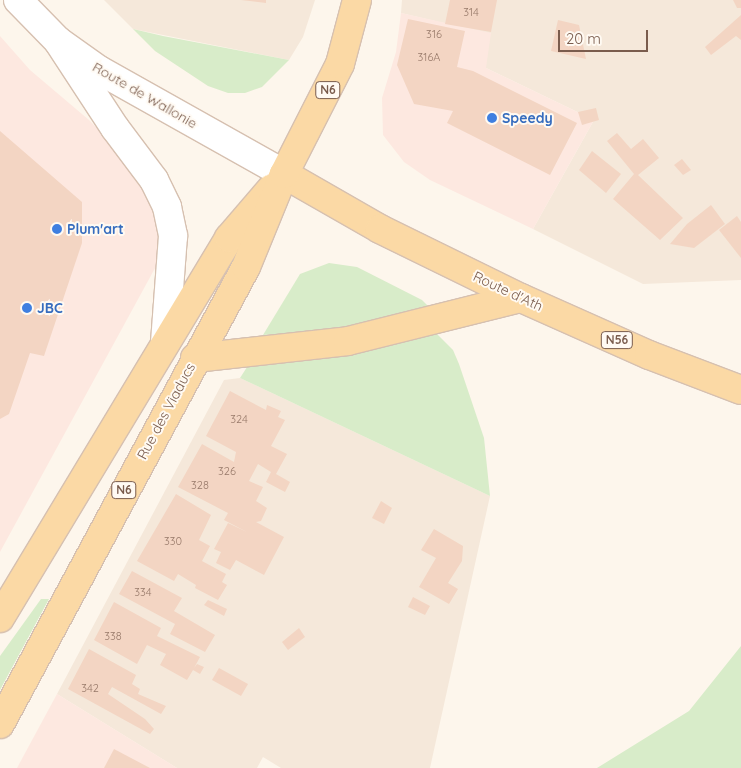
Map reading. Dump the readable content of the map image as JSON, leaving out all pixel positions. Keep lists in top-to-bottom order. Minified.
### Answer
{"streets":{"main road":["N6","Route de Wallonie","Route d'Ath","N56","Rue des Viaducs"]},"crossings":[["Route de Wallonie","Route d'Ath"],["Route de Wallonie","Rue des Viaducs"],["Route d'Ath","Rue des Viaducs"]],"places":["Speedy","Plum'art","JBC"],"house_numbers":["314","316","316A","324","326","328","330","334","338","342"],"scale_bar":"20 m"}
